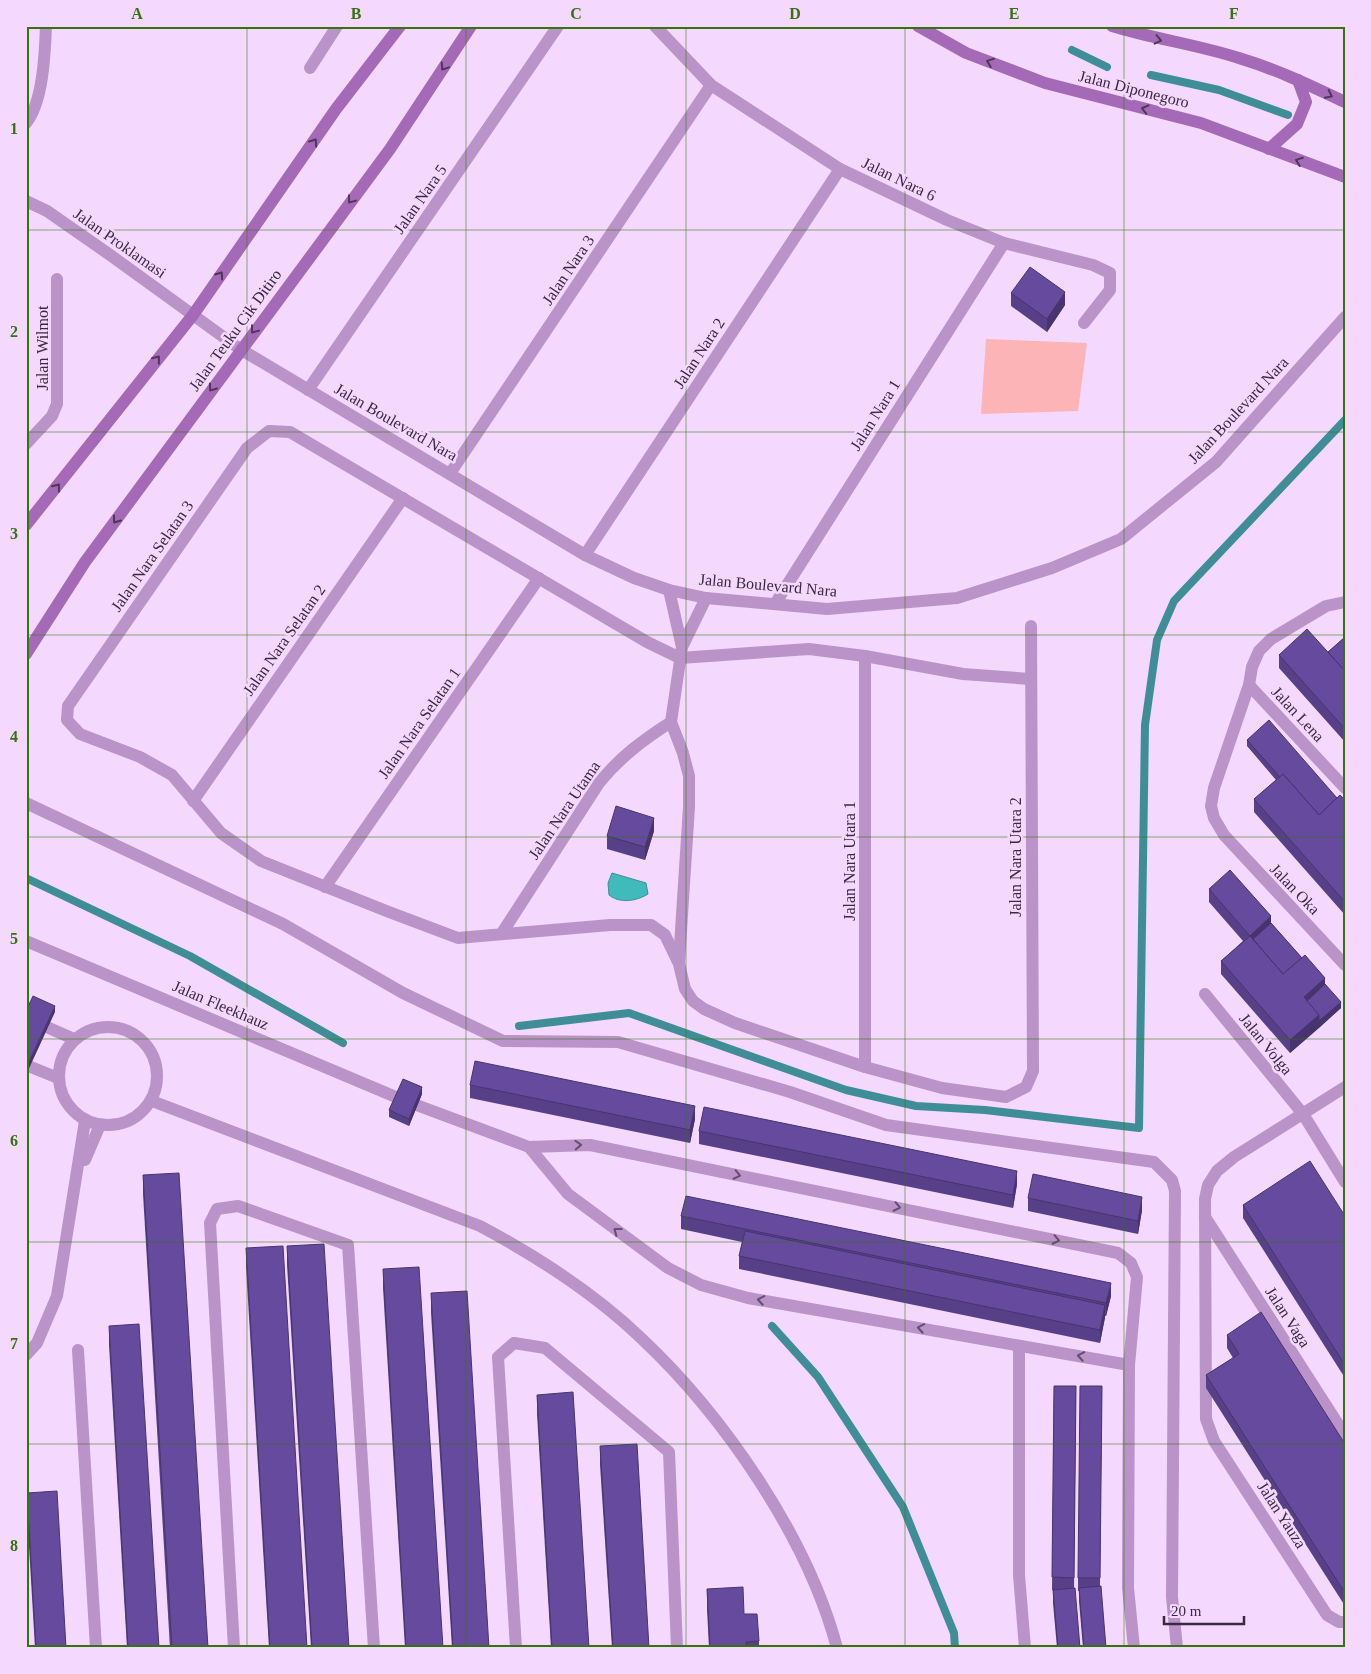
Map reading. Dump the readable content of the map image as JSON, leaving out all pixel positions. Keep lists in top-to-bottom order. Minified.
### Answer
{"streets":{"main road":["Jalan Diponegoro","Jalan Teuku Cik Ditiro"],"street":["Jalan Nara 6","Jalan Nara 5","Jalan Proklamasi","Jalan Nara 3","Jalan Wilmot","Jalan Nara 2","Jalan Boulevard Nara","Jalan Nara 1","Jalan Nara Selatan 3","Jalan Nara Selatan 2","Jalan Lena","Jalan Nara Selatan 1","Jalan Nara Utama","Jalan Nara Utara 2","Jalan Nara Utara 1","Jalan Oka","Jalan Fleekhauz","Jalan Volga","Jalan Vaga","Jalan Yauza"]},"crossings":[["Jalan Nara 6","Jalan Nara 3"],["Jalan Nara 6","Jalan Nara 2"],["Jalan Nara 6","Jalan Nara 1"],["Jalan Nara 5","Jalan Boulevard Nara"],["Jalan Proklamasi","Jalan Teuku Cik Ditiro"],["Jalan Proklamasi","Jalan Boulevard Nara"],["Jalan Nara 3","Jalan Boulevard Nara"],["Jalan Teuku Cik Ditiro","Jalan Boulevard Nara"],["Jalan Nara 2","Jalan Boulevard Nara"],["Jalan Boulevard Nara","Jalan Nara 1"],["Jalan Nara Selatan 3","Jalan Nara Selatan 2"],["Jalan Lena","Jalan Oka"],["Jalan Nara Utara 2","Jalan Nara Utara 1"],["Jalan Vaga","Jalan Yauza"]],"scale_bar":"20 m","grid":{"columns":["A","B","C","D","E","F"],"rows":["1","2","3","4","5","6","7","8"]}}
